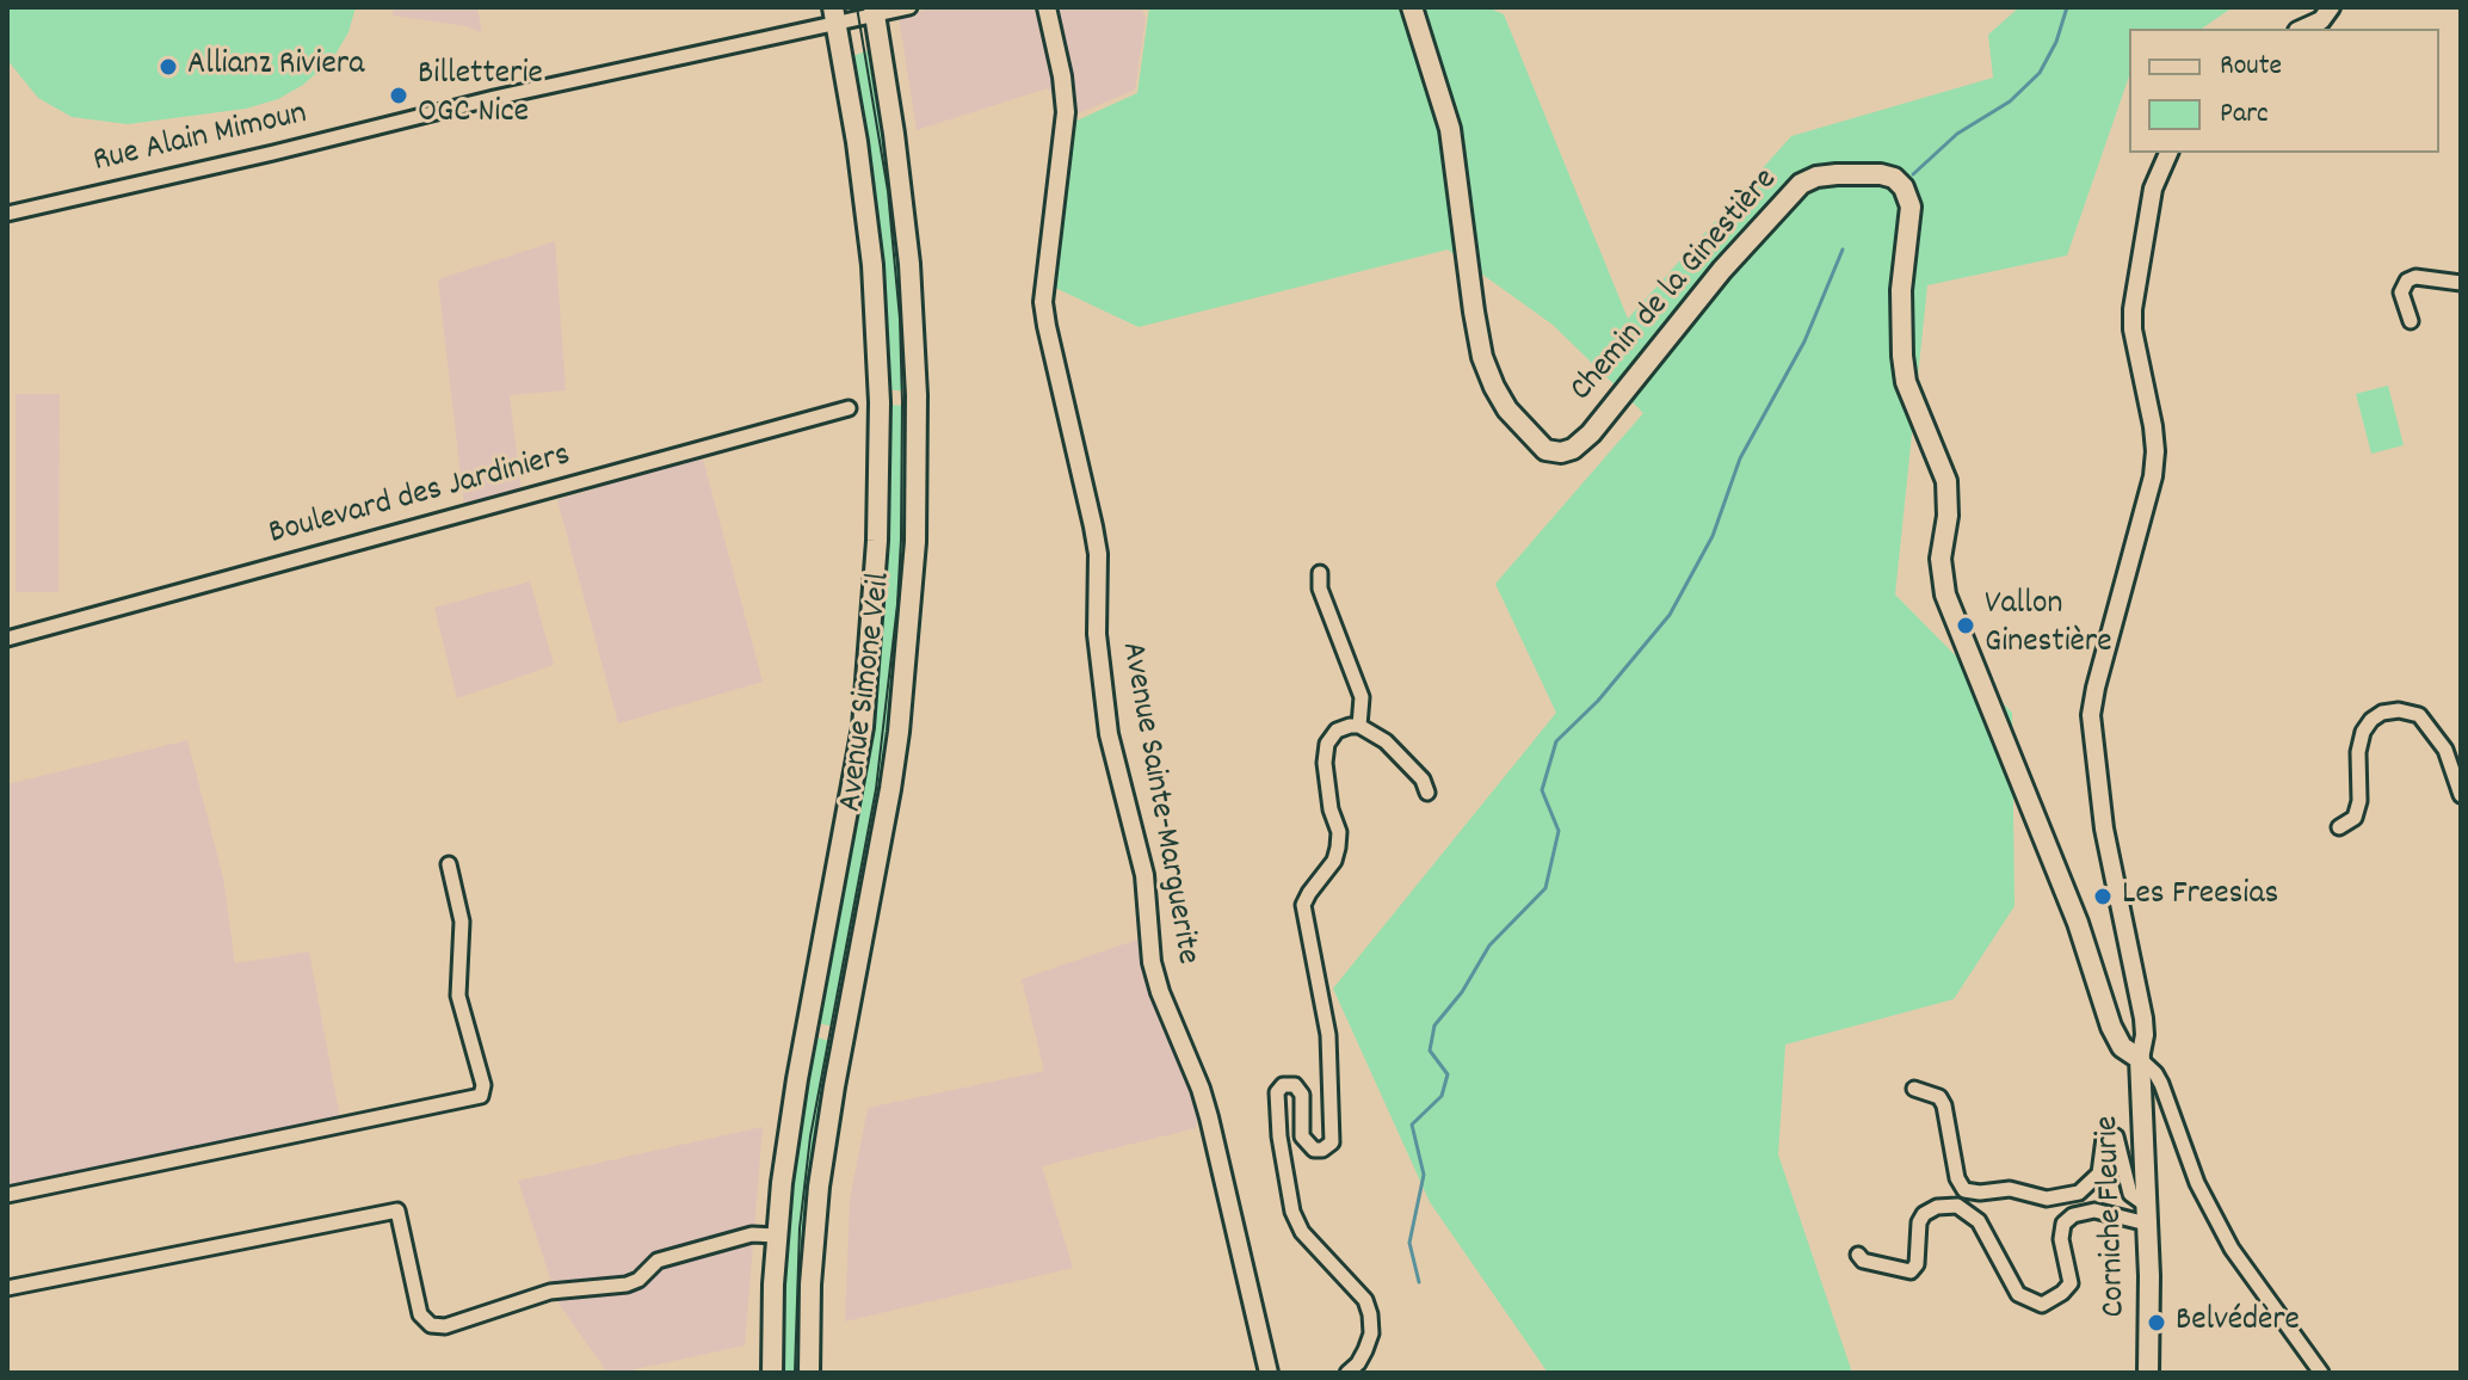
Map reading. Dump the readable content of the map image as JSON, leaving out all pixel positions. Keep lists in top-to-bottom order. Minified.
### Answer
{"streets":{"main road":["Chemin de la Ginestière","Avenue Simone Veil","Corniche Fleurie"],"street":["Rue Alain Mimoun","Boulevard des Jardiniers","Avenue Sainte-Marguerite"]},"crossings":[["Rue Alain Mimoun","Avenue Simone Veil"],["Chemin de la Ginestière","Corniche Fleurie"]],"places":["Allianz Riviera","Billetterie OGC Nice","Vallon Ginestière","Les Freesias","Belvédère"],"legend":["Route","Parc"]}
